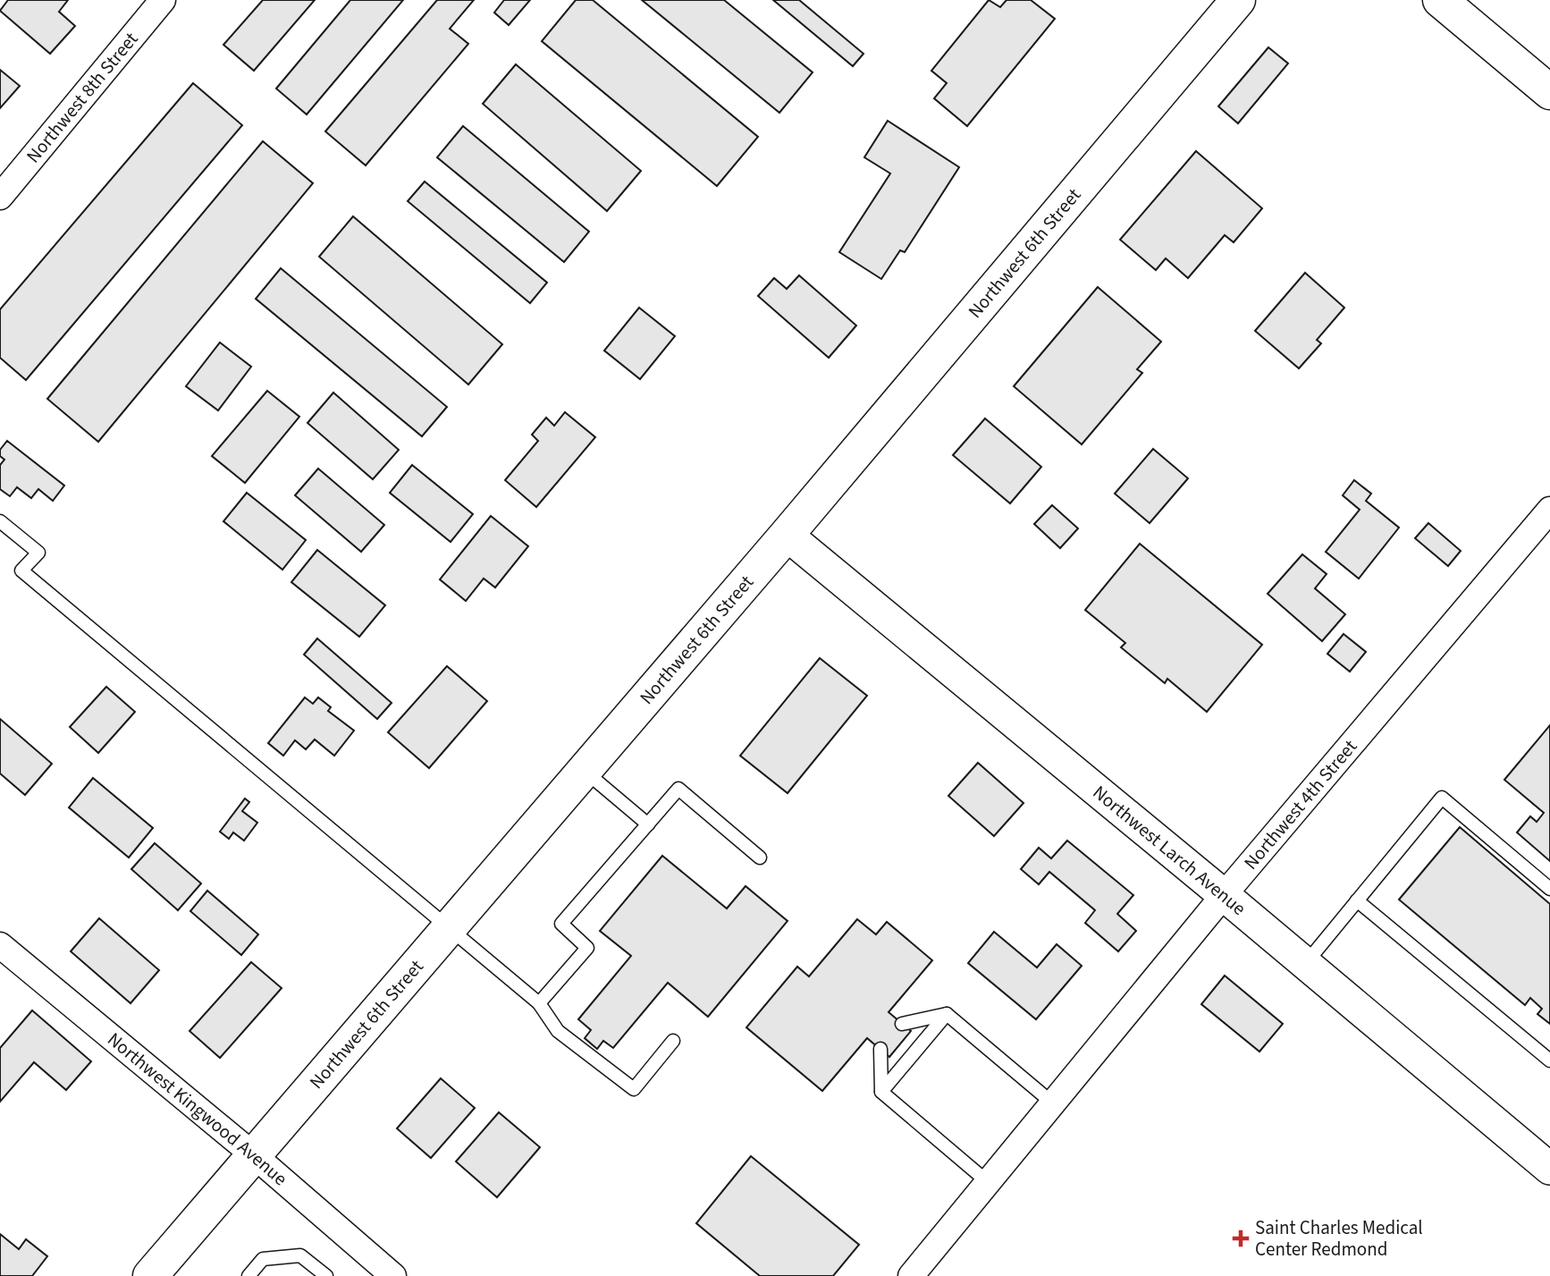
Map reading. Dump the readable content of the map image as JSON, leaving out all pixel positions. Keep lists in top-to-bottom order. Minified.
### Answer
{"streets":{"main road":["Northwest 6th Street"],"street":["Northwest 8th Street","Northwest 4th Street","Northwest Larch Avenue","Northwest Kingwood Avenue"]},"crossings":[["Northwest 6th Street","Northwest Larch Avenue"],["Northwest 6th Street","Northwest Kingwood Avenue"],["Northwest 4th Street","Northwest Larch Avenue"]],"places":{"health":["Saint Charles Medical Center Redmond"]}}
